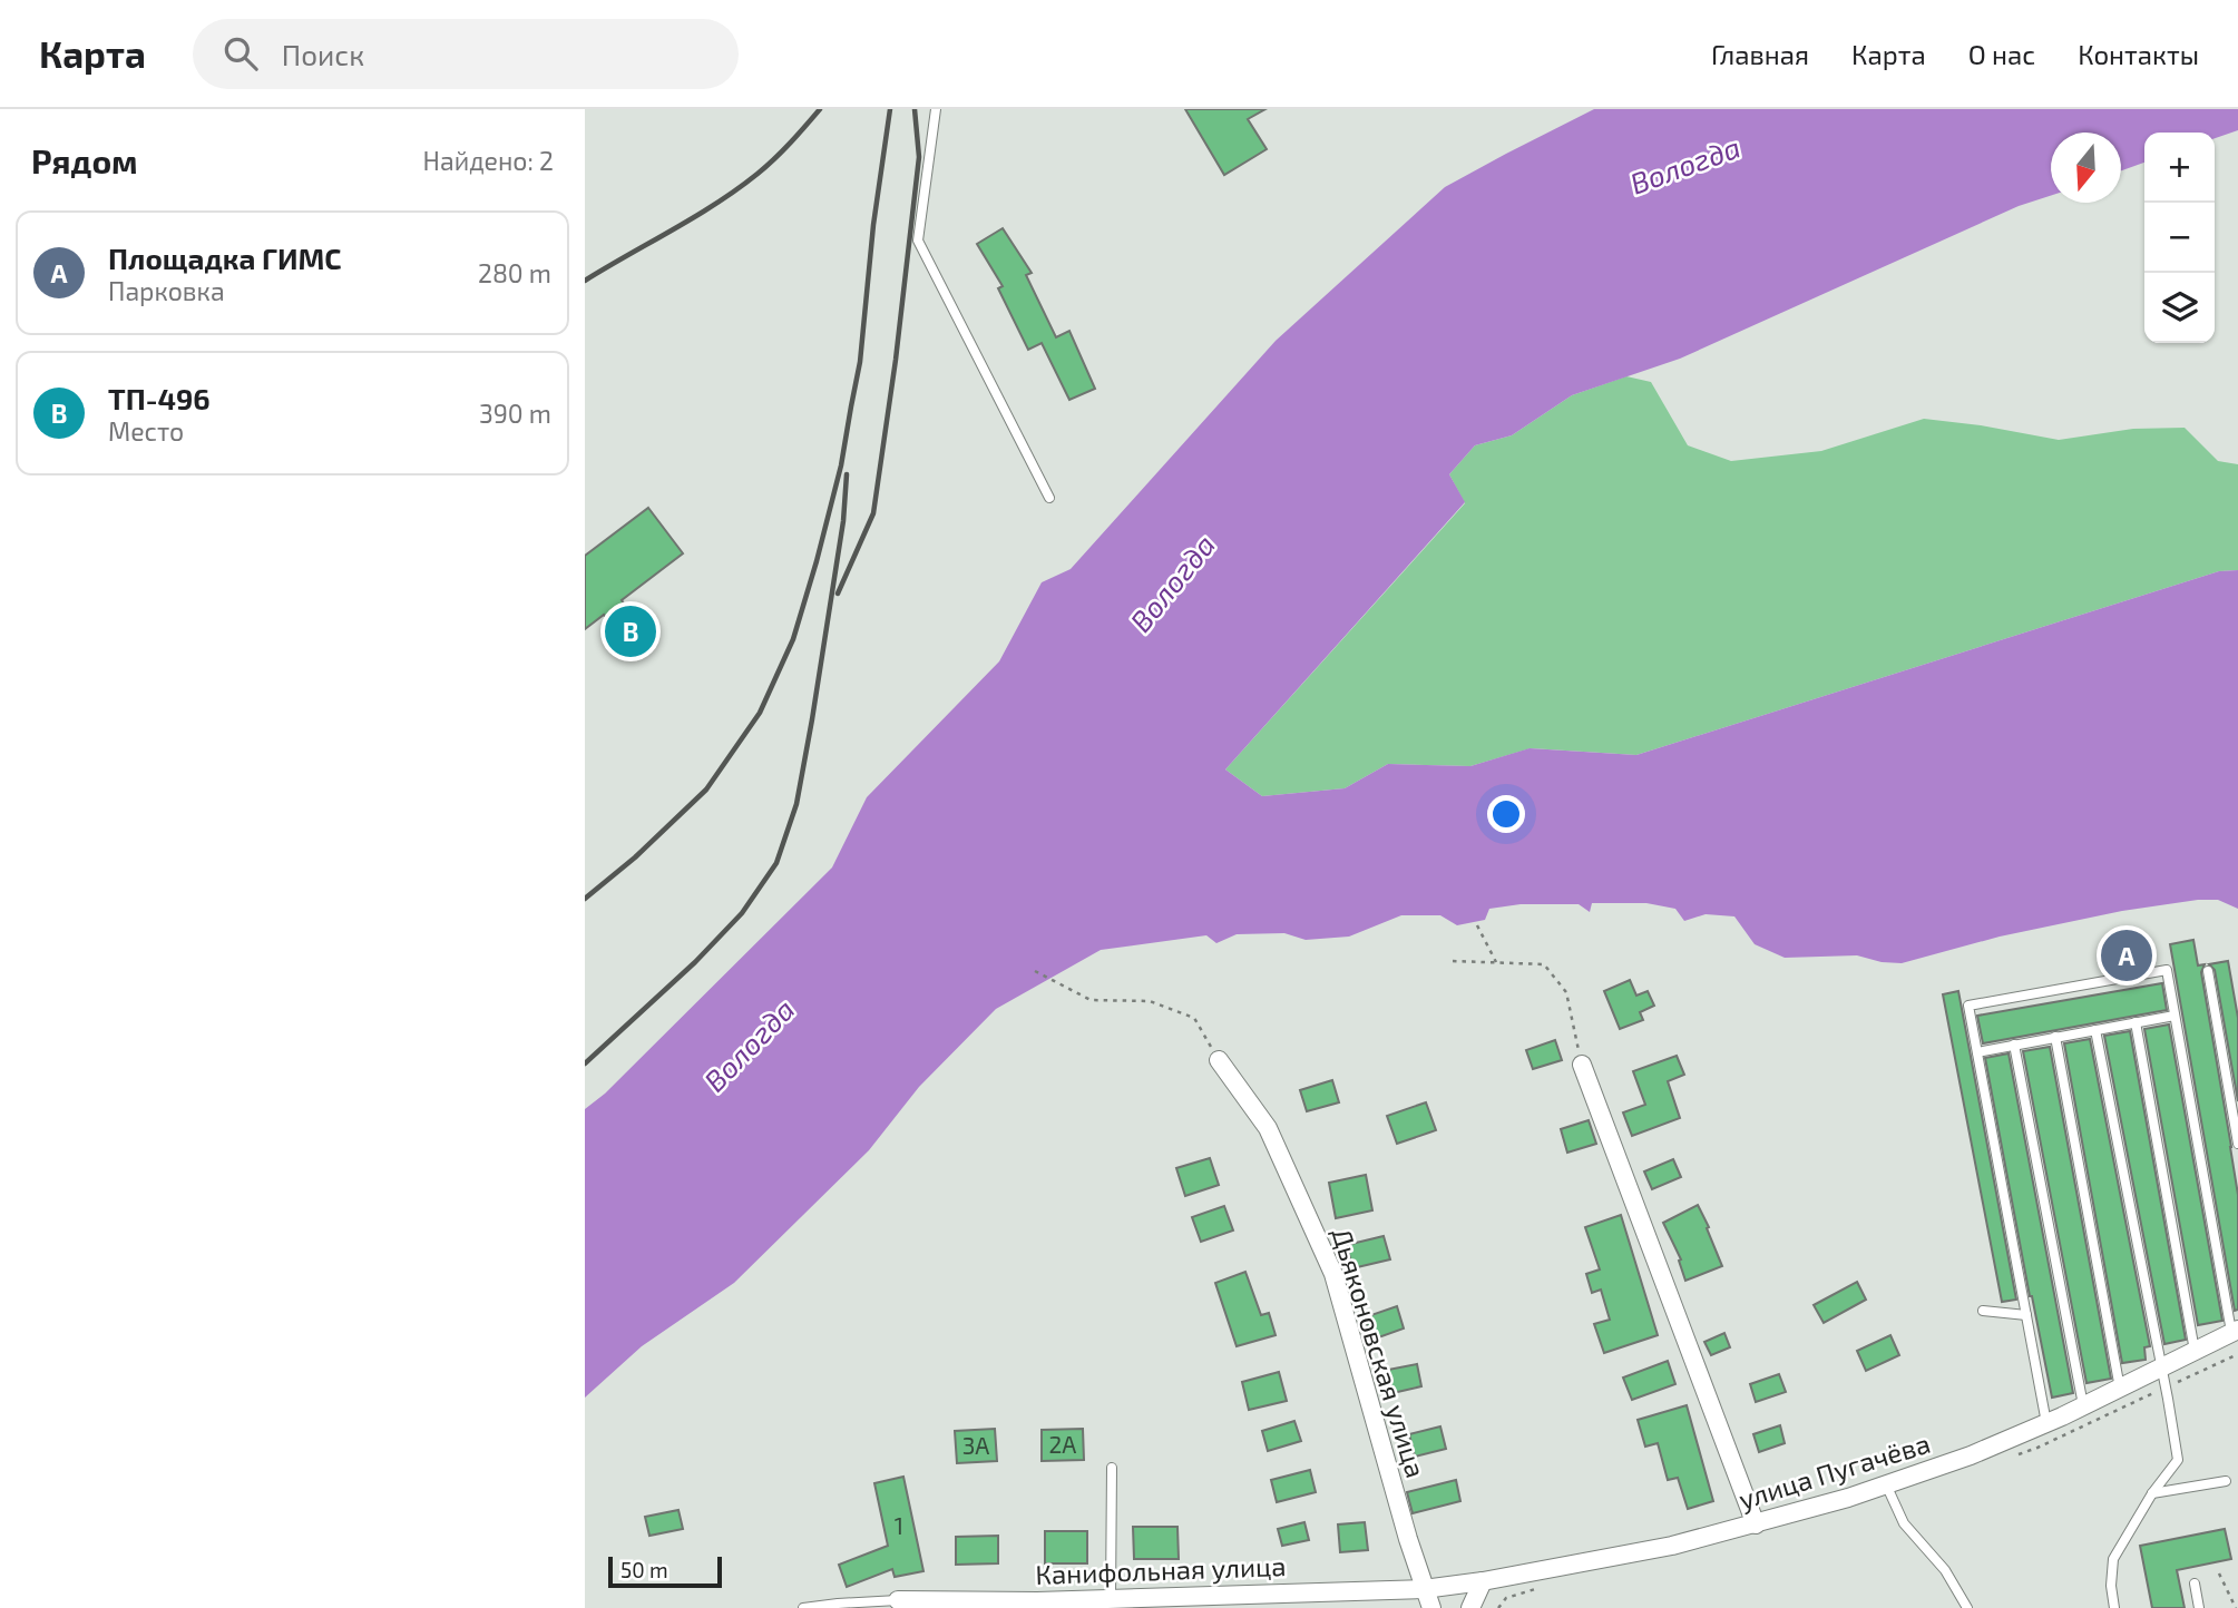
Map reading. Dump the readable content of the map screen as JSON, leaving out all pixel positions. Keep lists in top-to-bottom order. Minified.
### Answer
{"streets":{"street":["Дьяконовская улица","улица Пугачёва","Канифольная улица"]},"crossings":[["Дьяконовская улица","улица Пугачёва"],["Дьяконовская улица","Канифольная улица"],["улица Пугачёва","Канифольная улица"]],"water":["Вологда"],"house_numbers":["2А","3А","1"],"scale_bar":"50 m","north":"bottom","page":{"header":"Карта","search":"Поиск","nav":["Главная","Карта","О нас","Контакты"],"heading":["Рядом","Найдено: 2"],"map_buttons":["+","−"],"list":[{"mark":"A","name":"Площадка ГИМС","note":"Парковка","value":"280 m"},{"mark":"B","name":"ТП-496","note":"Место","value":"390 m"}],"pins":["B","A"],"scale":"50 m"}}
